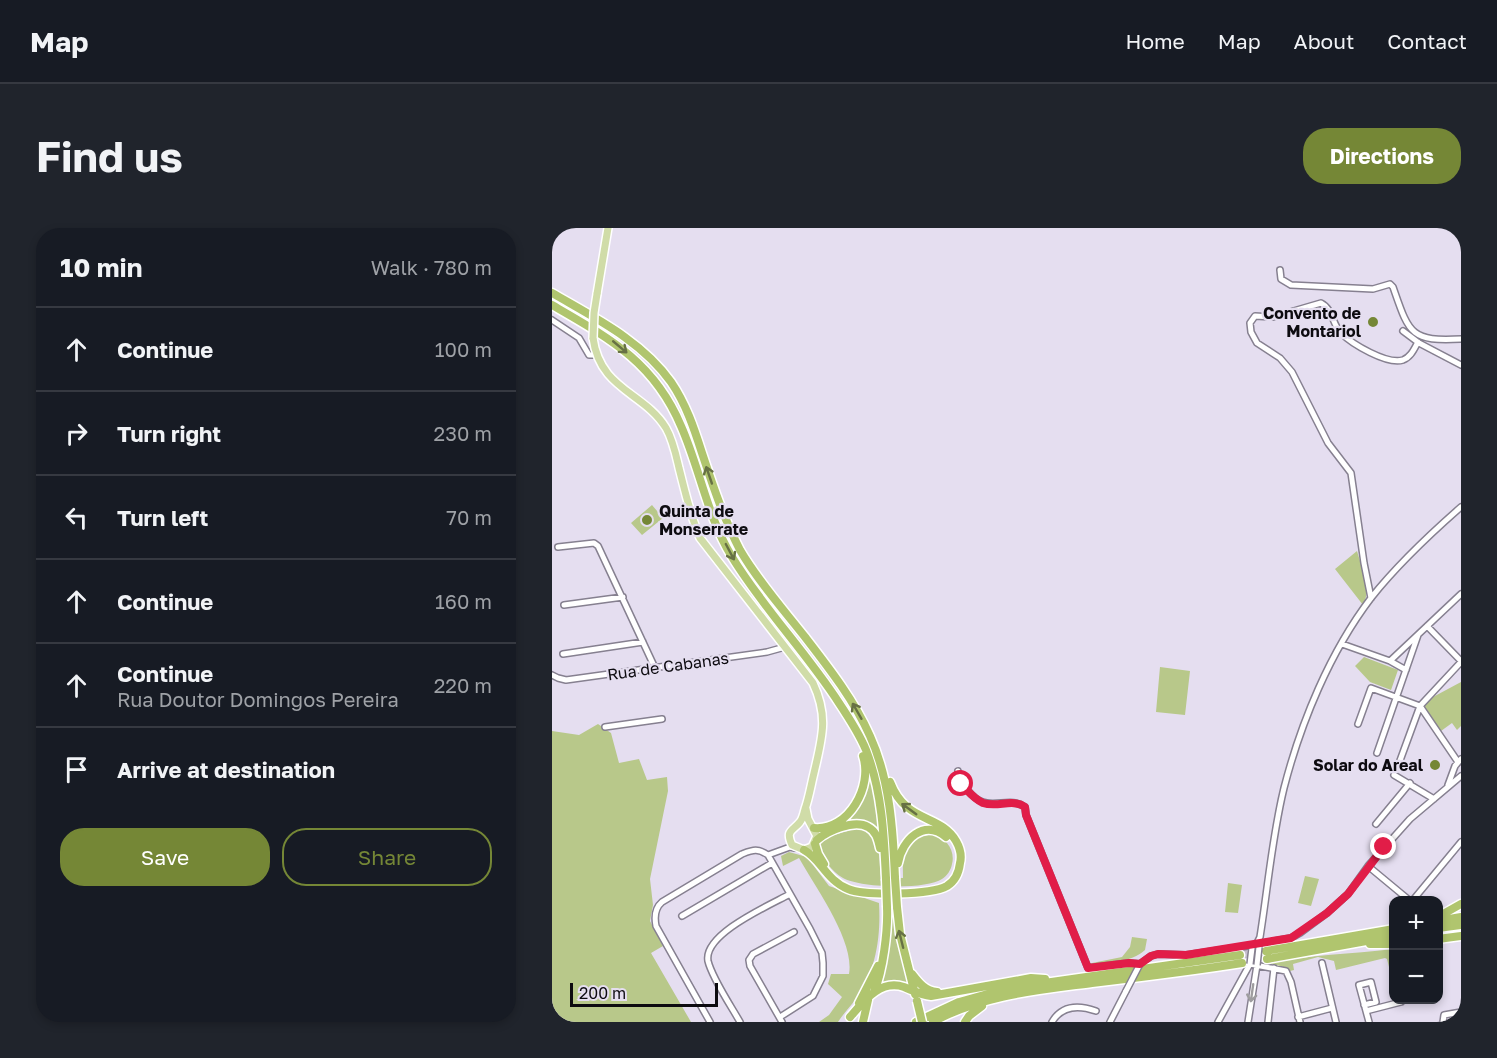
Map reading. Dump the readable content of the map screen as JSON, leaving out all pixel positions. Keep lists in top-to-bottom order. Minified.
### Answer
{"streets":{"street":["Rua de Cabanas"]},"places":["Convento de Montariol","Quinta de Monserrate","Solar do Areal"],"scale_bar":"200 m","page":{"header":"Map","nav":["Home","Map","About","Contact"],"buttons":["Directions",["Save","Share"]],"title":"Find us","heading":["10 min","Walk · 780 m"],"list":[["Continue","100 m"],["Turn right","230 m"],["Turn left","70 m"],["Continue","160 m"],["Continue","Rua Doutor Domingos Pereira","220 m"],"Arrive at destination"],"map_buttons":["+","−"],"scale":"200 m"}}
